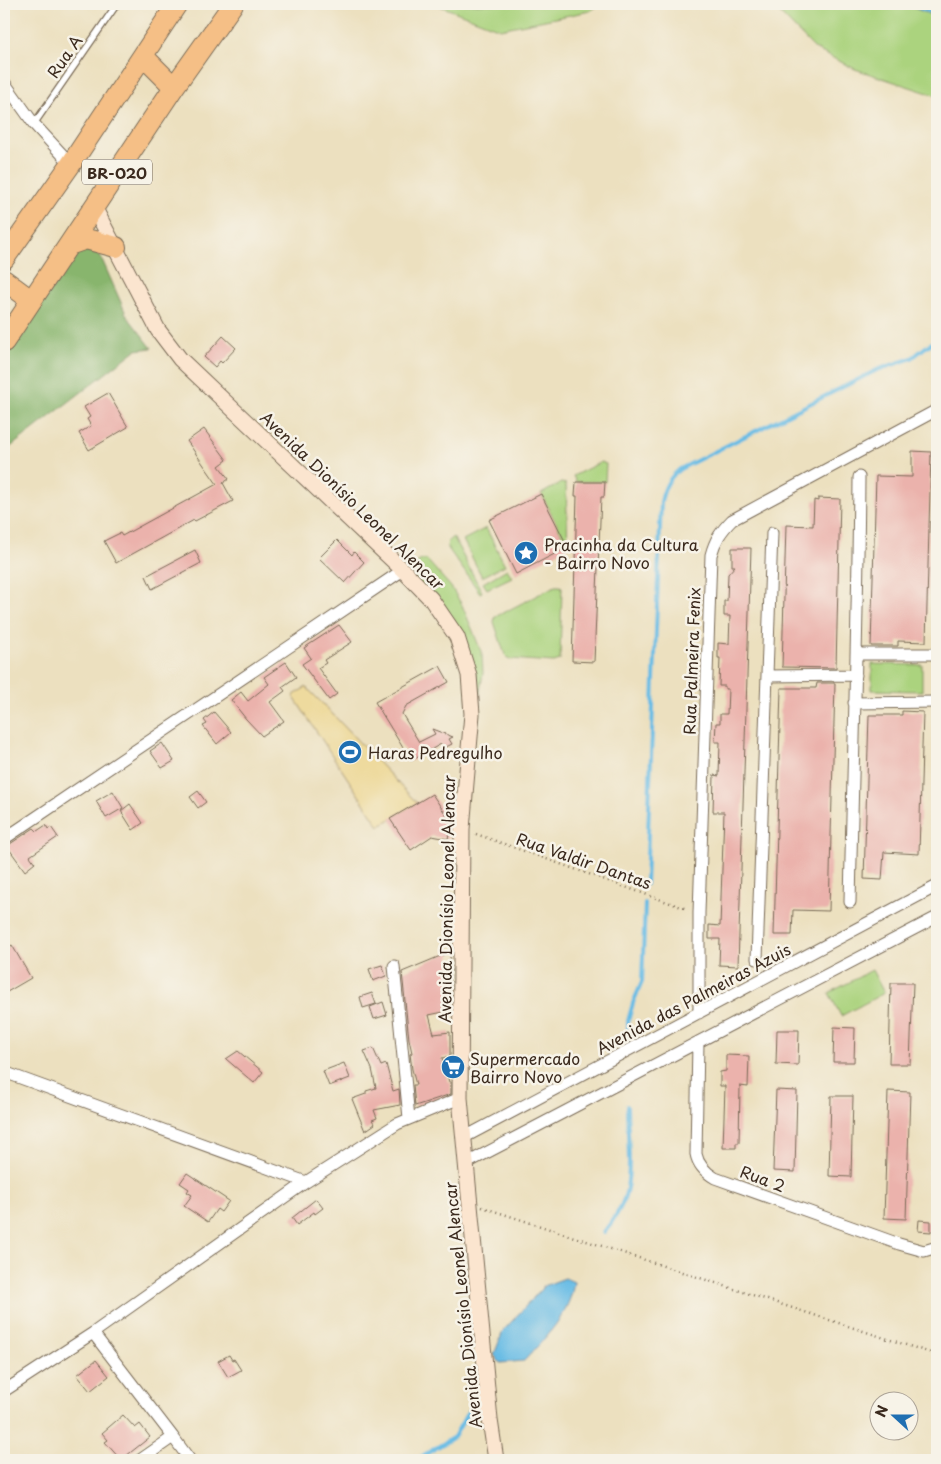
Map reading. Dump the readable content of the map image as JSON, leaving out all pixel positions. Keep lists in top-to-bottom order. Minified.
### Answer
{"streets":{"highway":["BR-020"],"street":["Avenida Dionísio Leonel Alencar","Rua Palmeira Fenix","Avenida das Palmeiras Azuis","Rua 2"],"lane":["Rua A"],"path":["Rua Valdir Dantas"]},"crossings":[["BR-020","Avenida Dionísio Leonel Alencar"],["Avenida Dionísio Leonel Alencar","Rua Valdir Dantas"],["Avenida Dionísio Leonel Alencar","Avenida das Palmeiras Azuis"],["Rua Palmeira Fenix","Rua Valdir Dantas"],["Rua Palmeira Fenix","Avenida das Palmeiras Azuis"]],"places":{"place":["Pracinha da Cultura - Bairro Novo"],"sports":["Haras Pedregulho"],"supermarket":["Supermercado Bairro Novo"]},"north":"left"}
